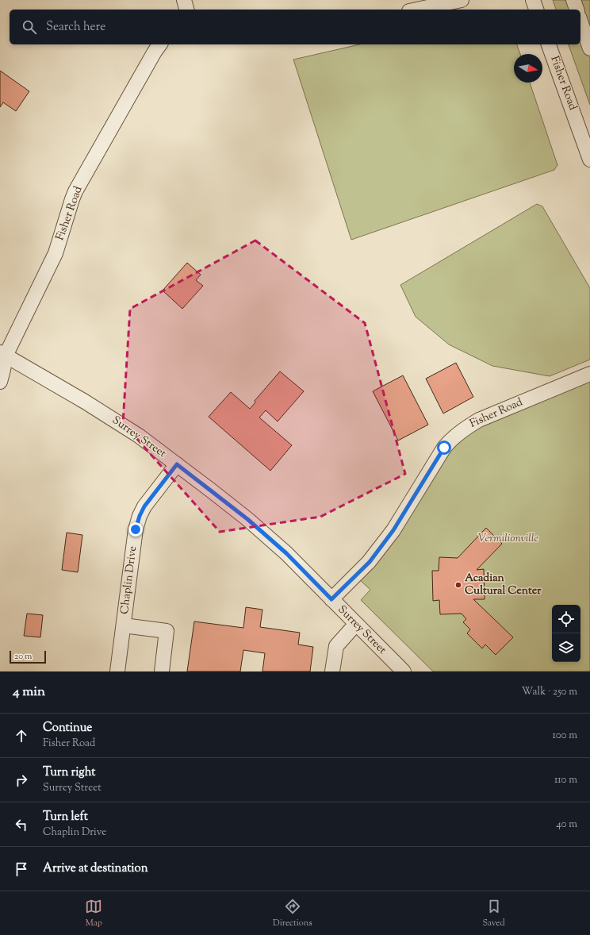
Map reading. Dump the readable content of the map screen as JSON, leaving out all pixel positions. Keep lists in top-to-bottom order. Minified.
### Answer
{"streets":{"street":["Fisher Road","Surrey Street","Chaplin Drive"]},"crossings":[["Fisher Road","Surrey Street"],["Surrey Street","Chaplin Drive"]],"parks":["Vermilionville"],"places":["Acadian Cultural Center"],"scale_bar":"20 m","north":"right","page":{"search":"Search here","scale":"20 m","heading":["4 min","Walk · 250 m"],"list":[["Continue","Fisher Road","100 m"],["Turn right","Surrey Street","110 m"],["Turn left","Chaplin Drive","40 m"],"Arrive at destination"],"nav":["Map","Directions","Saved"]}}
